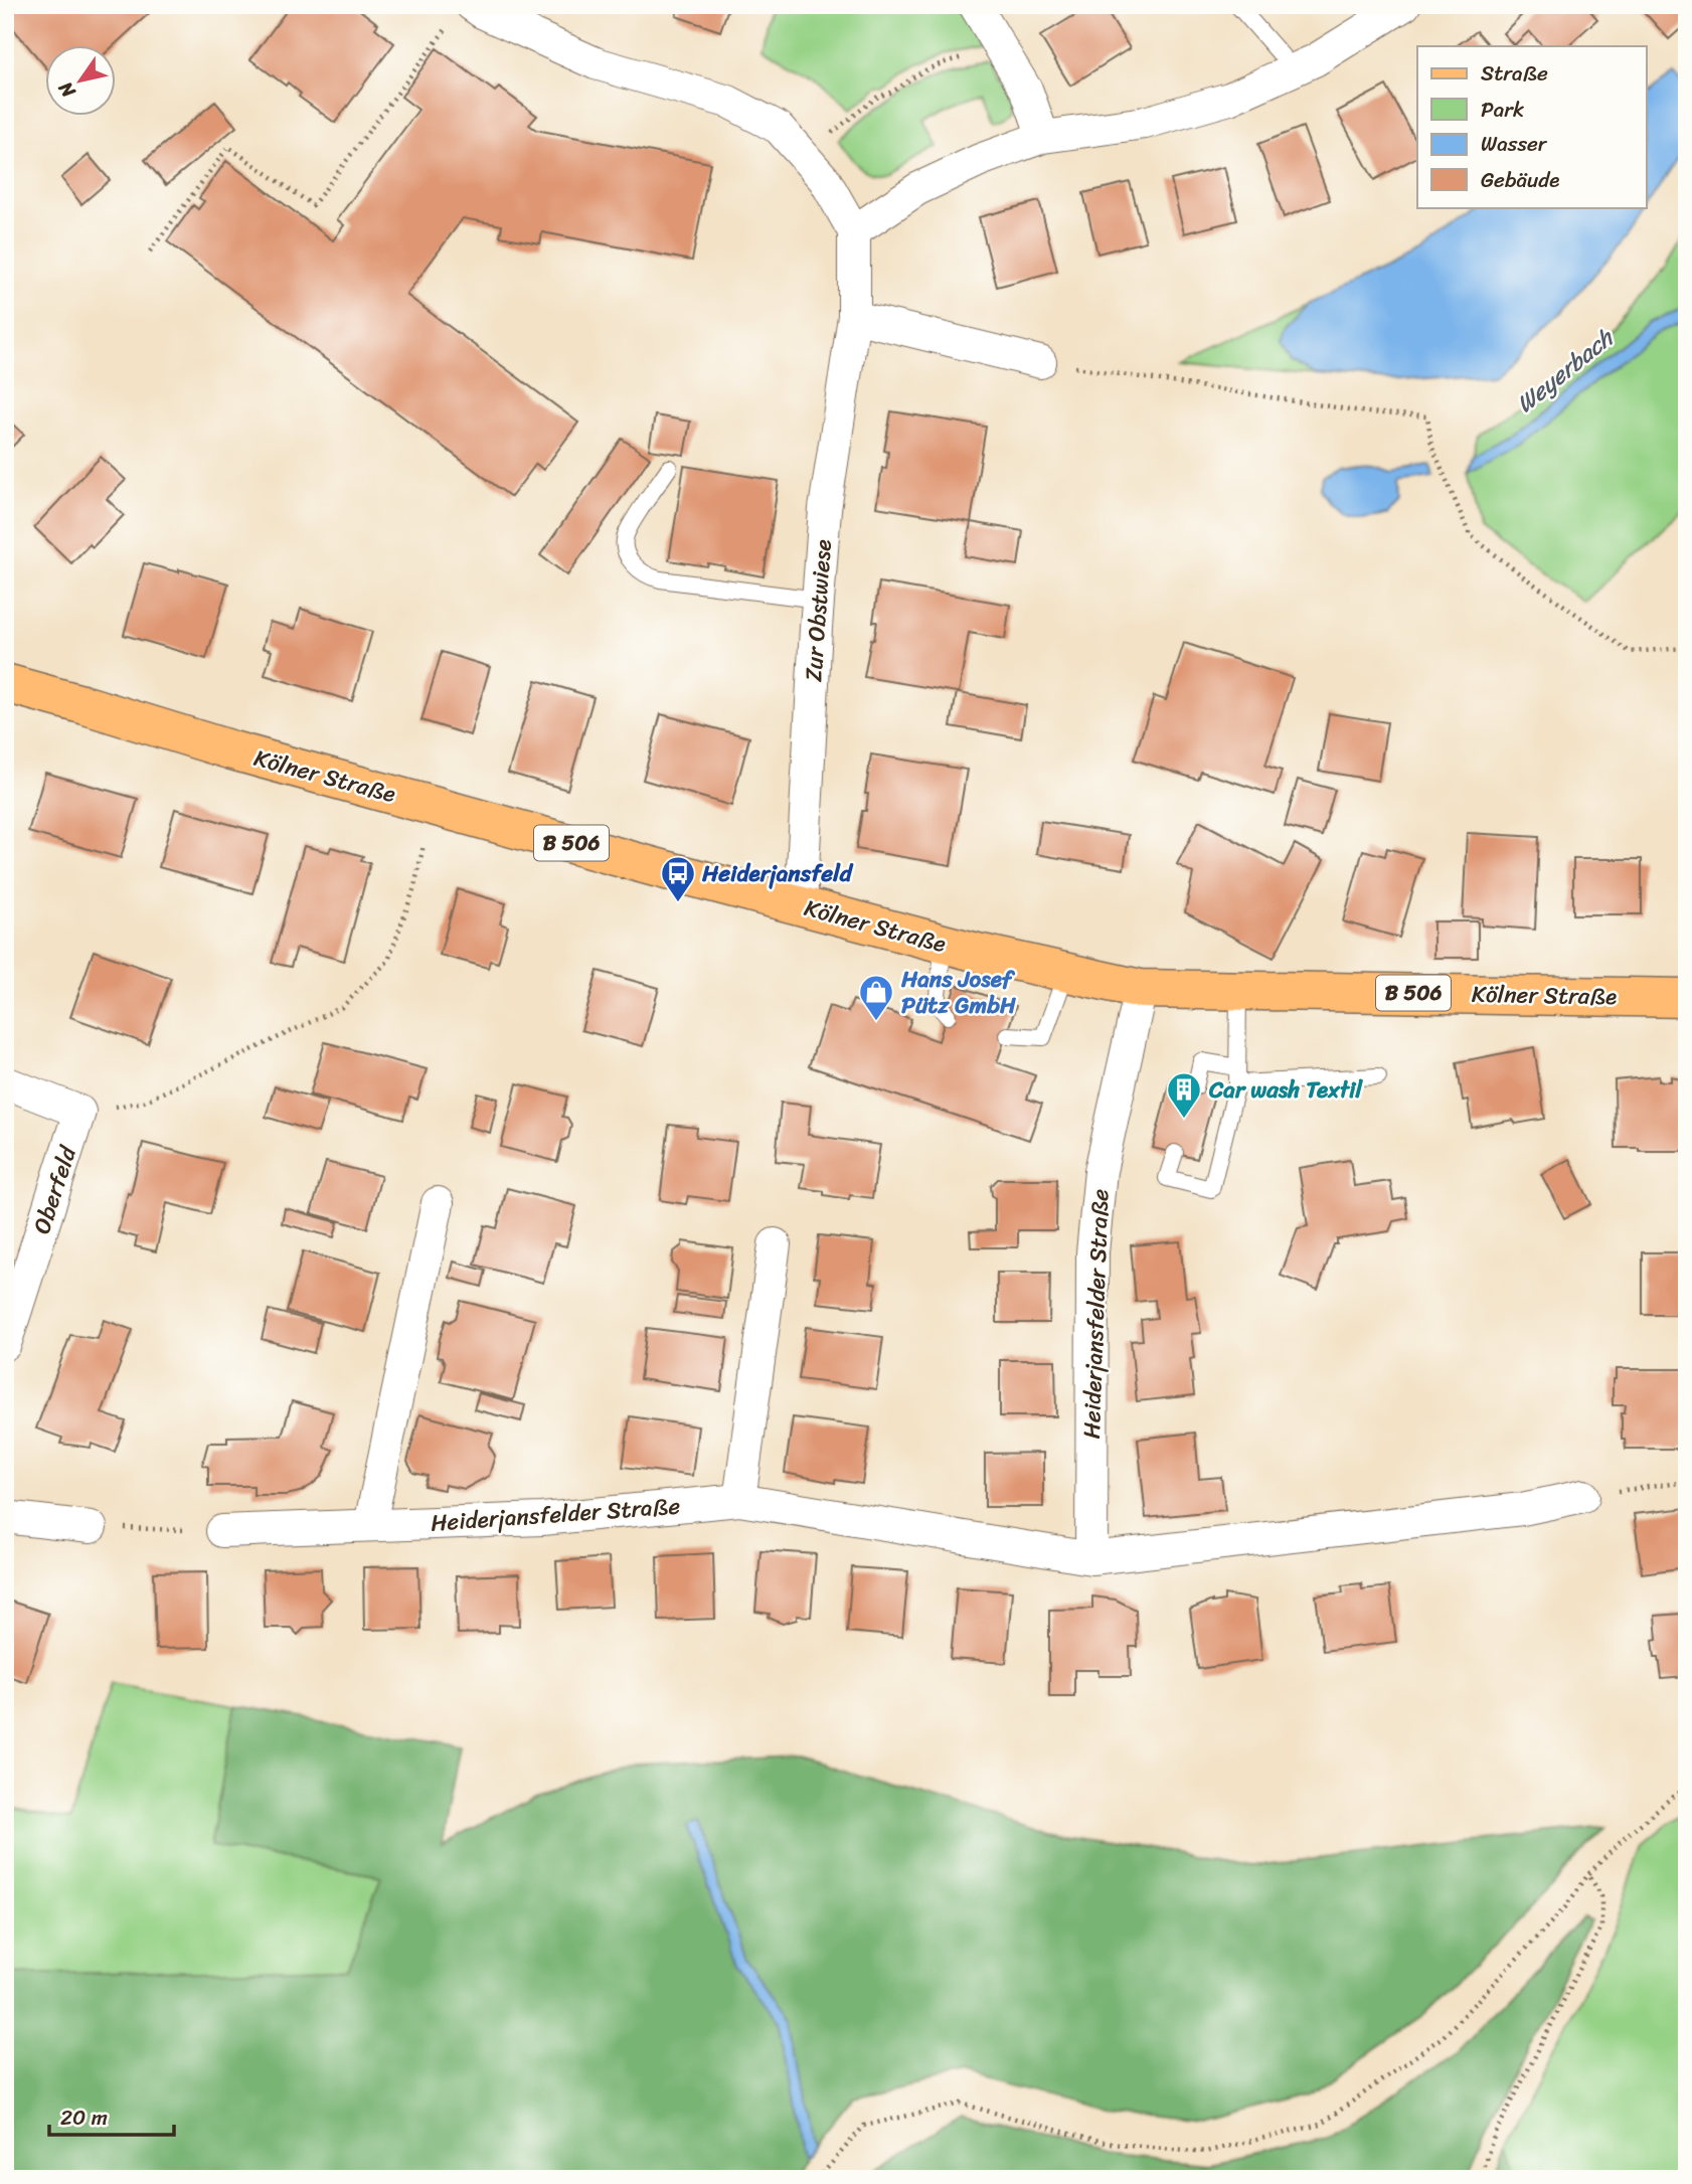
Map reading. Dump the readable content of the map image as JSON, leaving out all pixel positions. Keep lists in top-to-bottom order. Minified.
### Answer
{"streets":{"main road":["Kölner Straße","B 506"],"street":["Zur Obstwiese","Oberfeld","Heiderjansfelder Straße"]},"crossings":[["Zur Obstwiese","Kölner Straße"],["Kölner Straße","Heiderjansfelder Straße"]],"water":["Weyerbach"],"places":{"bus stop":["Heiderjansfeld"],"shop":["Hans Josef Pütz GmbH"],"building":["Car wash Textil"]},"legend":["Straße","Park","Wasser","Gebäude"],"scale_bar":"20 m","north":"bottom left"}
